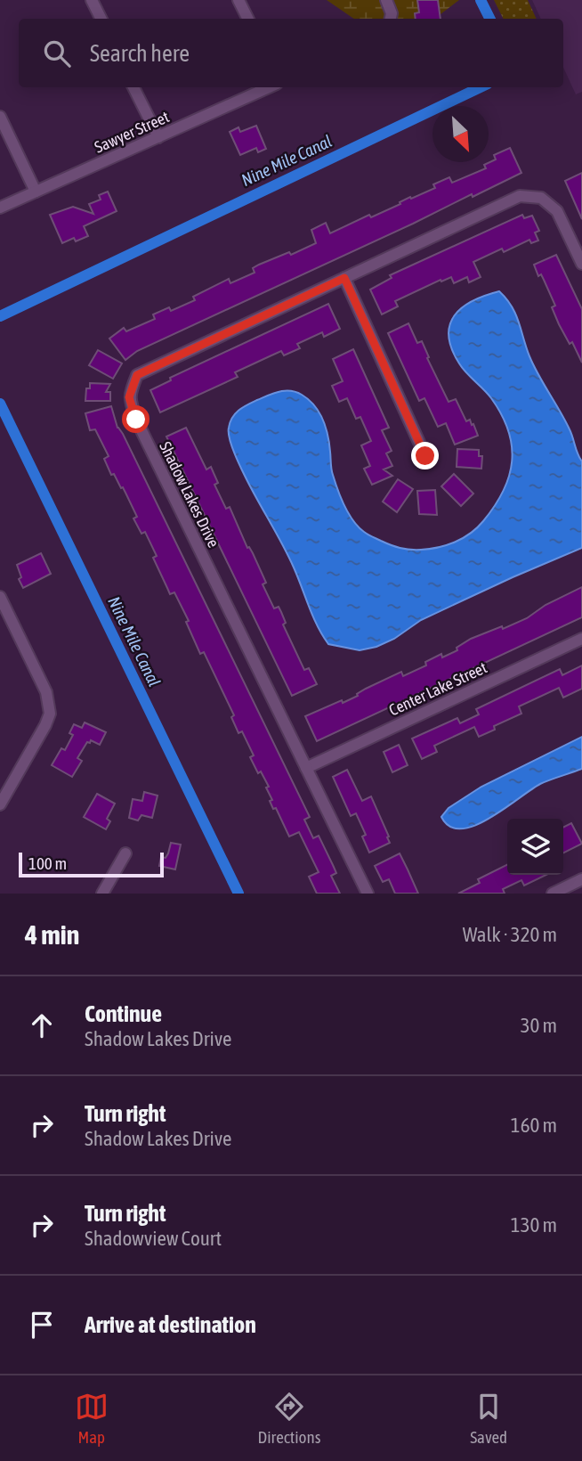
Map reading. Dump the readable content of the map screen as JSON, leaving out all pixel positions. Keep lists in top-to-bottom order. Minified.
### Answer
{"streets":{"street":["Sawyer Street","Shadow Lakes Drive","Center Lake Street"]},"crossings":[["Shadow Lakes Drive","Center Lake Street"]],"water":["Nine Mile Canal"],"scale_bar":"100 m","north":"bottom right","page":{"search":"Search here","scale":"100 m","heading":["4 min","Walk · 320 m"],"list":[["Continue","Shadow Lakes Drive","30 m"],["Turn right","Shadow Lakes Drive","160 m"],["Turn right","Shadowview Court","130 m"],"Arrive at destination"],"nav":["Map","Directions","Saved"]}}
